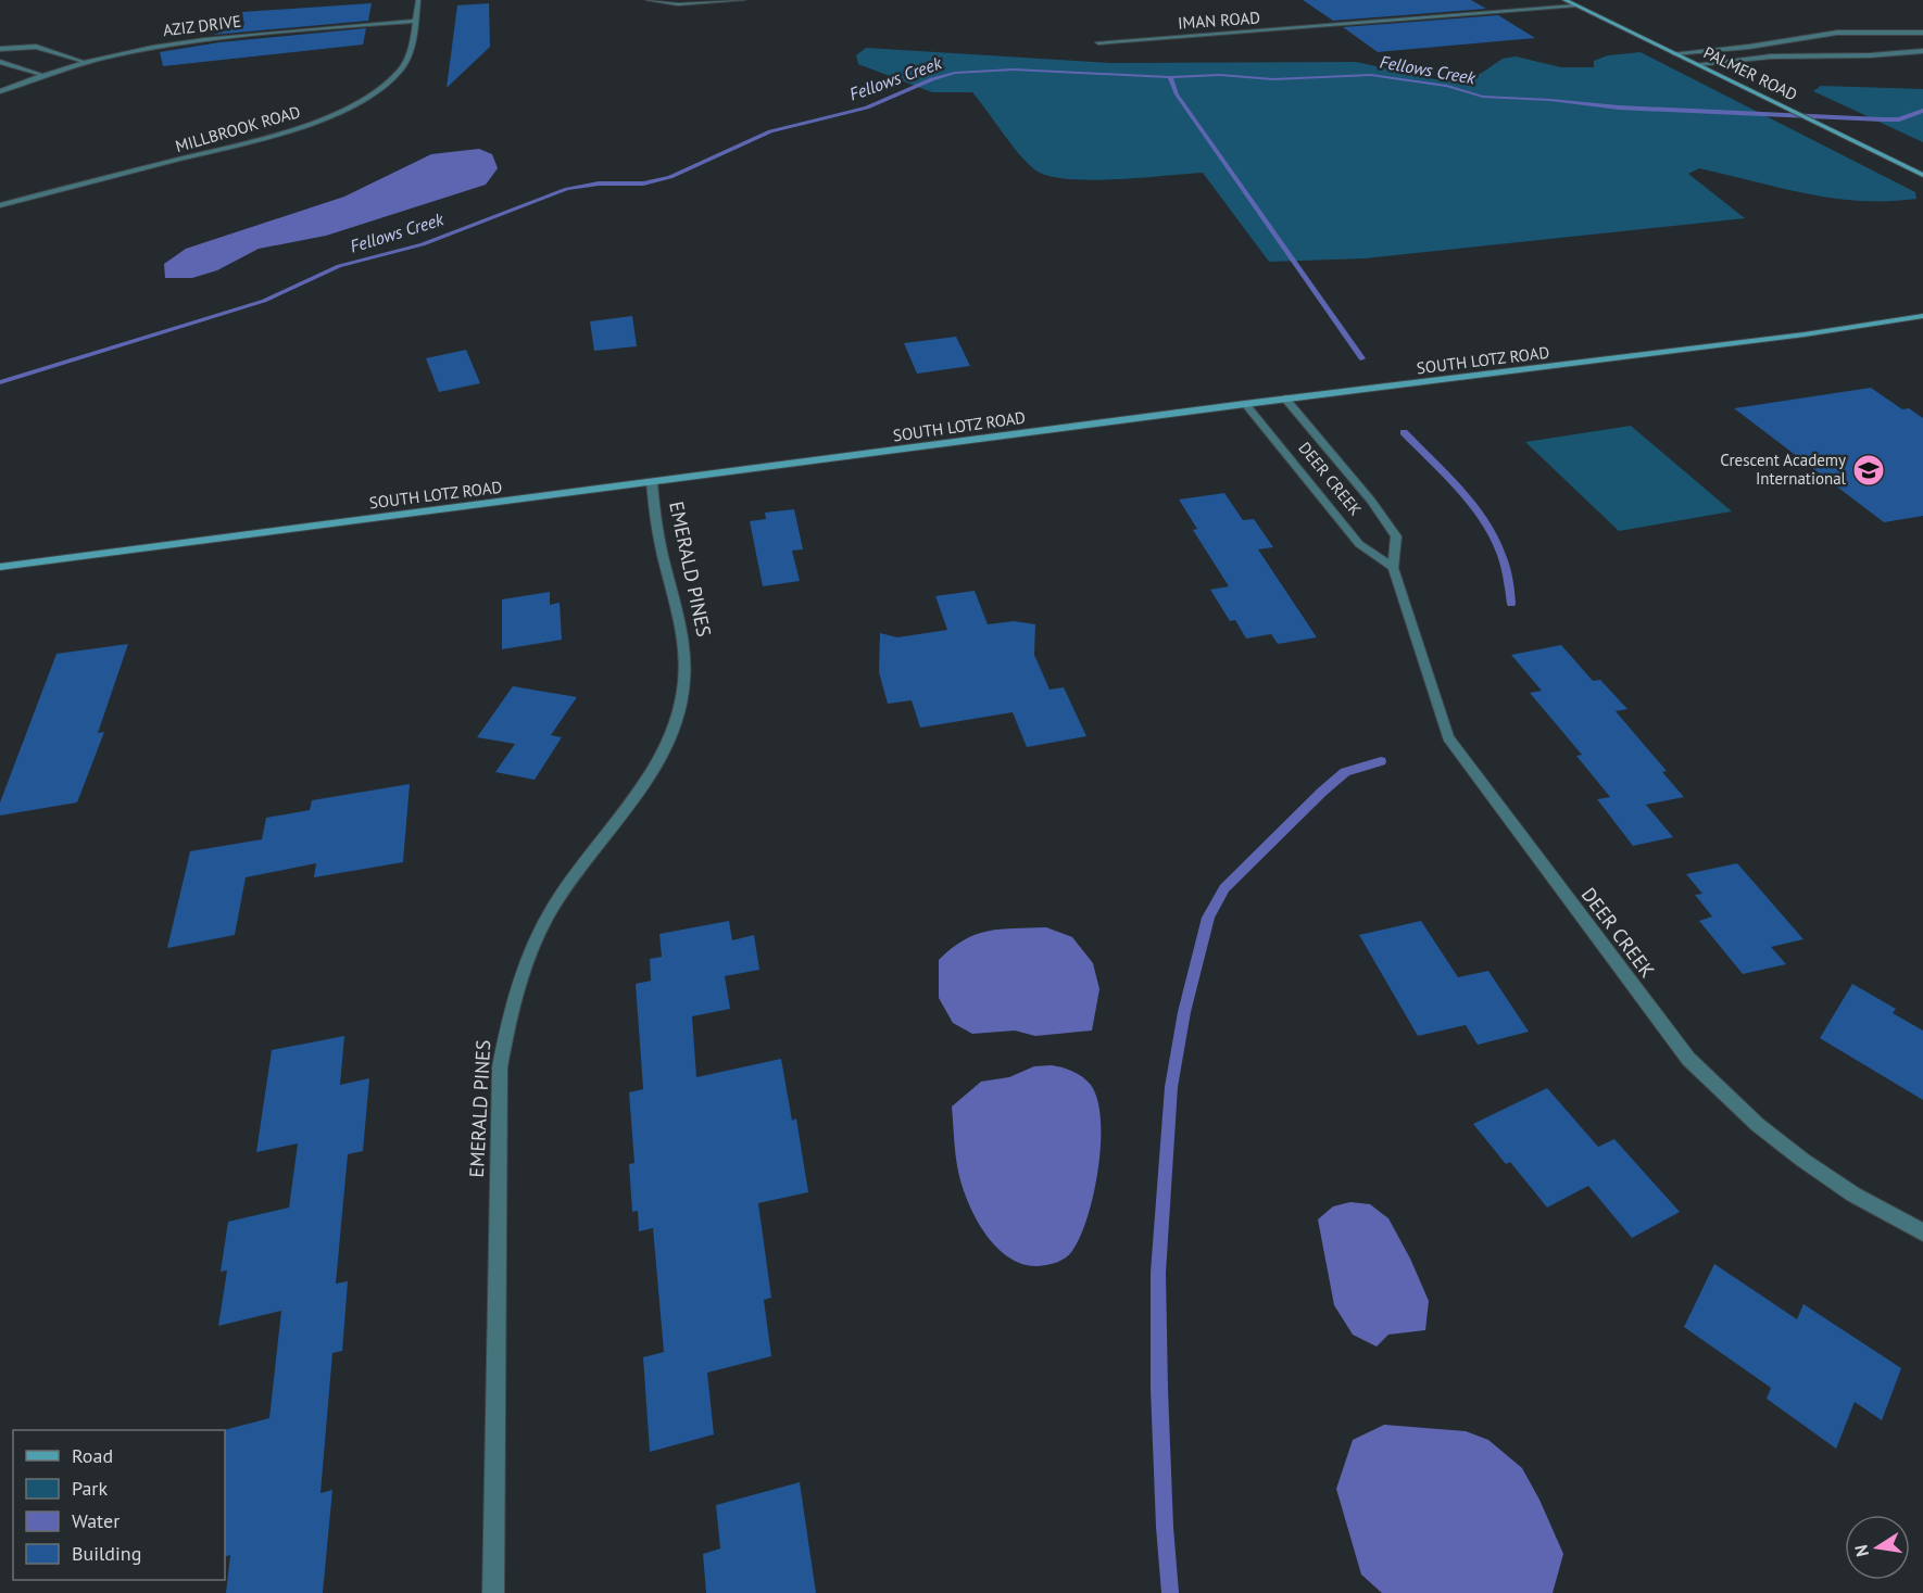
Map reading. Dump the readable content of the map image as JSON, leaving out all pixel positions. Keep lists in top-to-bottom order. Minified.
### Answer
{"streets":{"street":["IMAN ROAD","AZIZ DRIVE","PALMER ROAD","MILLBROOK ROAD","SOUTH LOTZ ROAD","DEER CREEK","EMERALD PINES"]},"crossings":[["IMAN ROAD","PALMER ROAD"],["AZIZ DRIVE","MILLBROOK ROAD"],["SOUTH LOTZ ROAD","DEER CREEK"],["SOUTH LOTZ ROAD","EMERALD PINES"]],"water":["Fellows Creek"],"places":{"school or university":["Crescent Academy International"]},"legend":["Road","Park","Water","Building"],"north":"left"}
